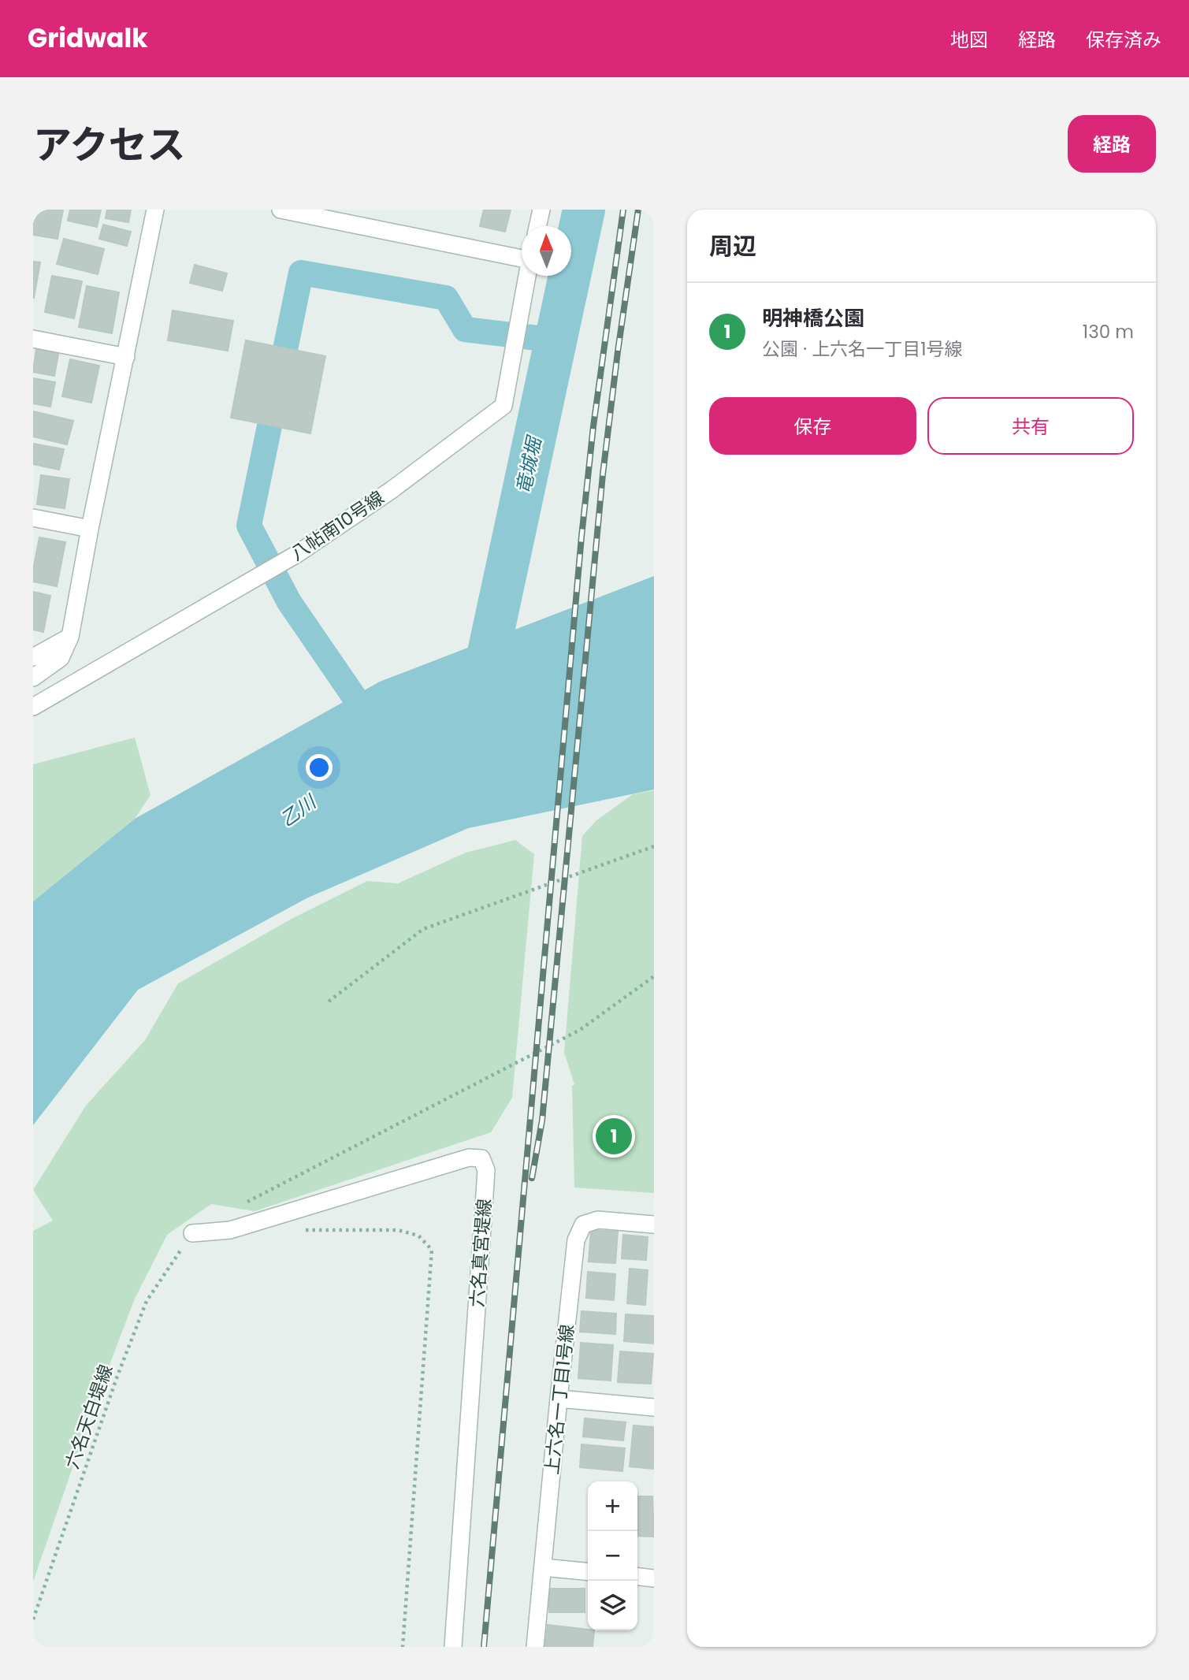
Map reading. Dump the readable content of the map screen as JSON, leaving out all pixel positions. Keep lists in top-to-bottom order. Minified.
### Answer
{"streets":{"street":["八帖南10号線","六名真宮堤線","上六名一丁目1号線"],"path":["六名天白堤線"]},"crossings":[["六名真宮堤線","六名天白堤線"]],"water":["竜城堀","乙川"],"north":"top","page":{"header":"Gridwalk","nav":["地図","経路","保存済み"],"title":"アクセス","buttons":["経路",["保存","共有"]],"heading":"周辺","list":[{"mark":"1","name":"明神橋公園","note":"公園 · 上六名一丁目1号線","value":"130 m"}],"pins":"1","map_buttons":["+","−"]}}
